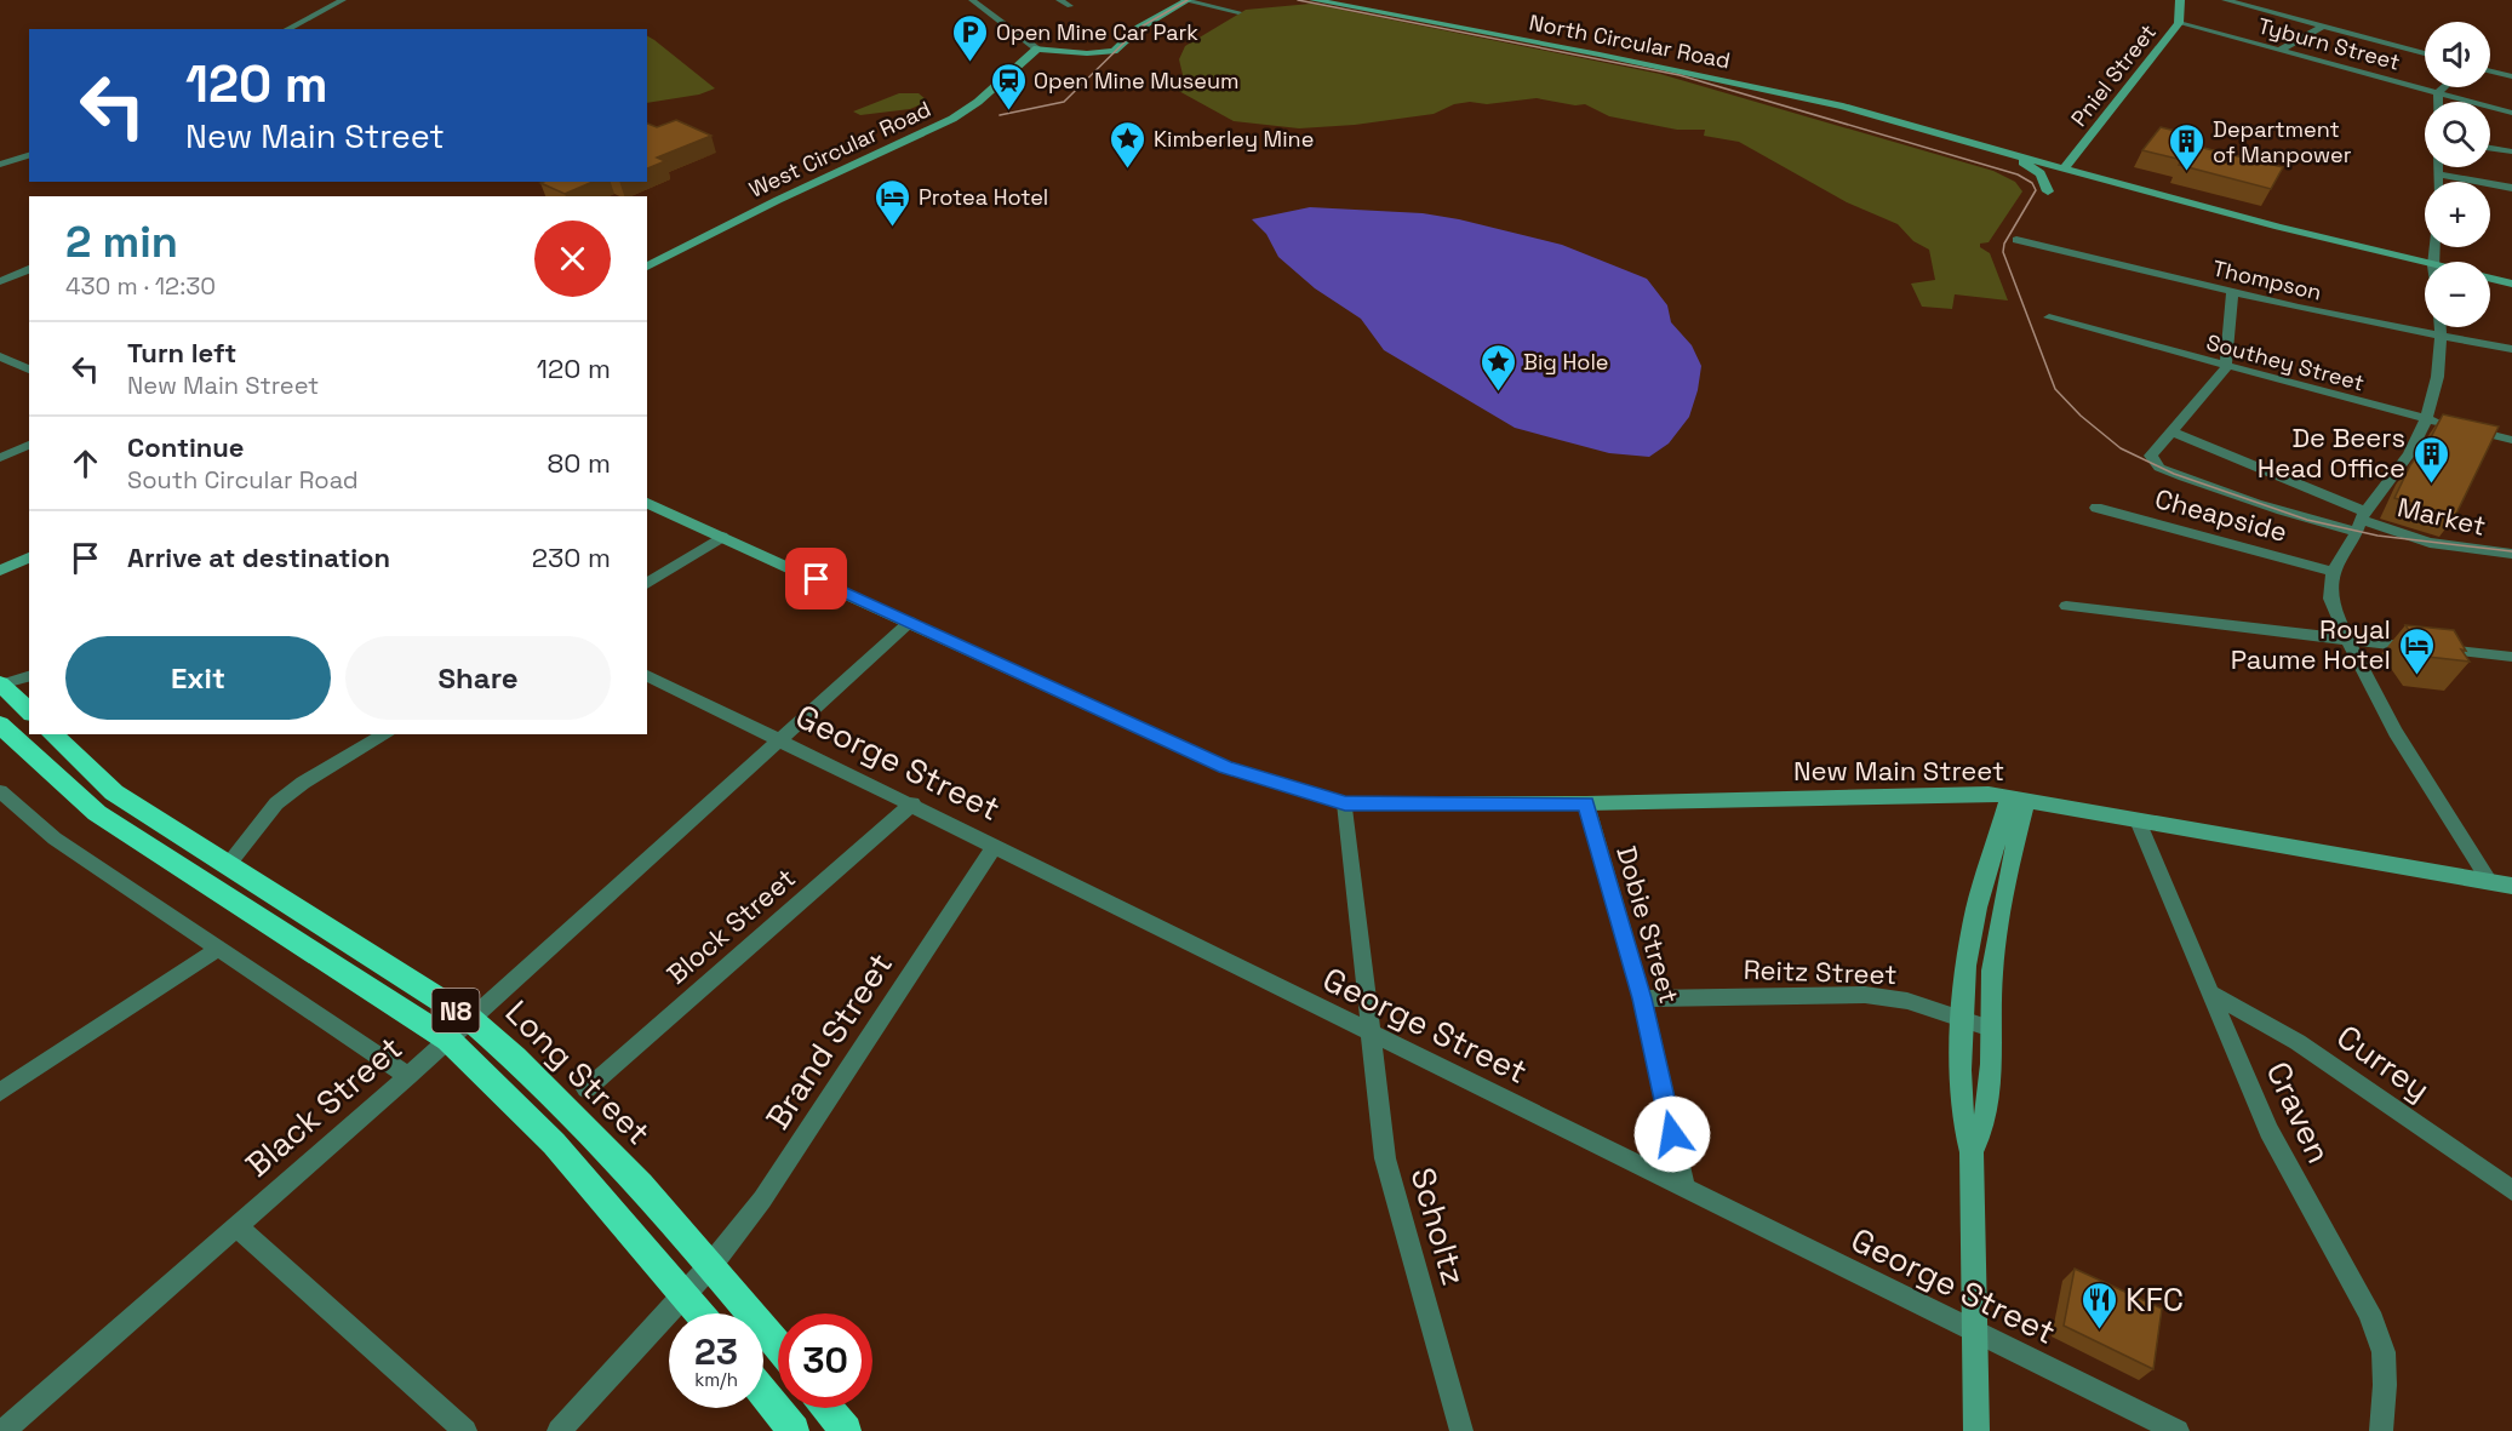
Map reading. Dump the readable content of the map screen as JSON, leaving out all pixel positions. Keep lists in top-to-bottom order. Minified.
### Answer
{"streets":{"highway":["N8","Long Street"],"street":["North Circular Road","Tyburn Street","Pniel Street","West Circular Road","Thompson","Southey Street","Cheapside","Market","George Street","New Main Street","Dobie Street","Block Street","Reitz Street","Brand Street","Currey","Black Street","Craven","Scholtz"]},"crossings":[["North Circular Road","Pniel Street"],["Tyburn Street","Pniel Street"],["George Street","Dobie Street"],["George Street","Block Street"],["George Street","Brand Street"],["George Street","Black Street"],["George Street","Scholtz"],["New Main Street","Dobie Street"],["New Main Street","Black Street"],["New Main Street","Craven"],["New Main Street","Scholtz"],["Dobie Street","Reitz Street"],["N8","Brand Street"],["N8","Black Street"],["Brand Street","Long Street"],["Currey","Craven"],["Long Street","Black Street"]],"places":{"parking":["Open Mine Car Park"],"station":["Open Mine Museum"],"place":["Kimberley Mine","Big Hole"],"building":["Department of Manpower","De Beers Head Office"],"hotel":["Protea Hotel","Royal Paume Hotel"],"restaurant":["KFC"]},"page":{"map_buttons":["+","−"],"turn":["120 m","New Main Street"],"heading":["2 min","430 m · 12:30"],"list":[{"name":"Turn left","note":"New Main Street","value":"120 m"},{"name":"Continue","note":"South Circular Road","value":"80 m"},{"name":"Arrive at destination","value":"230 m"}],"buttons":["Exit","Share"],"speed":"23 km/h","limit":"30"}}
